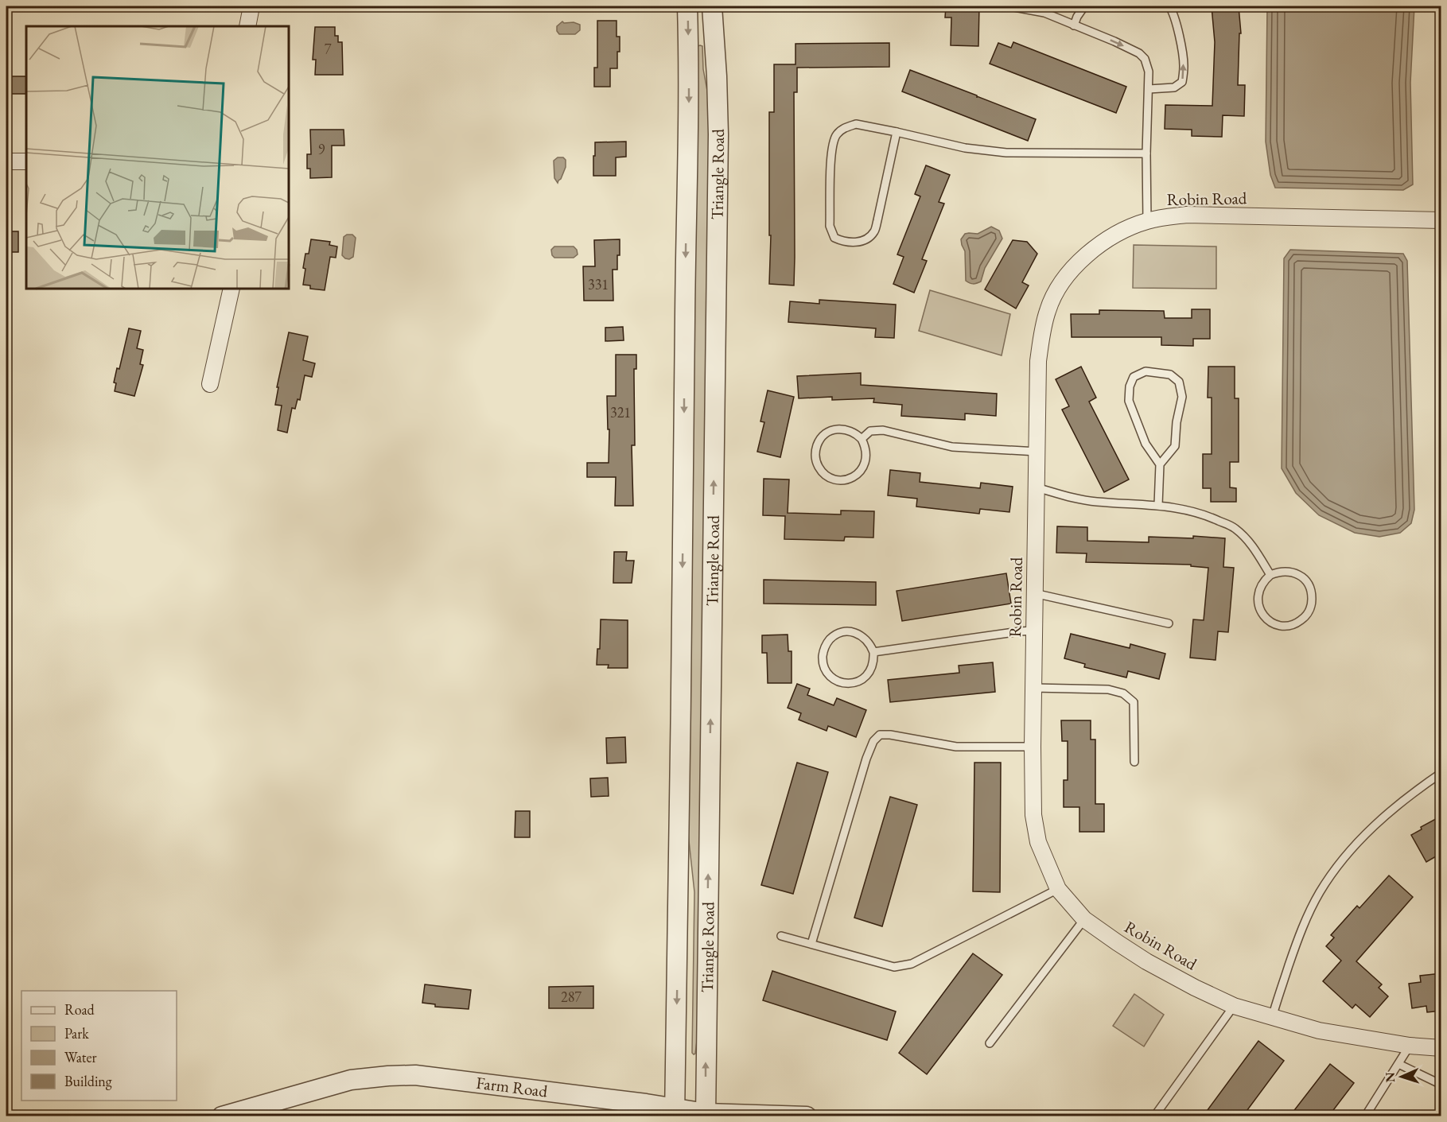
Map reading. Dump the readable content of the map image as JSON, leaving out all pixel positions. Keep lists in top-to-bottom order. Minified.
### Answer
{"streets":{"street":["Triangle Road","Robin Road","Farm Road"]},"crossings":[["Triangle Road","Farm Road"]],"house_numbers":["7","9","331","321","287"],"legend":["Road","Park","Water","Building"],"north":"left"}
